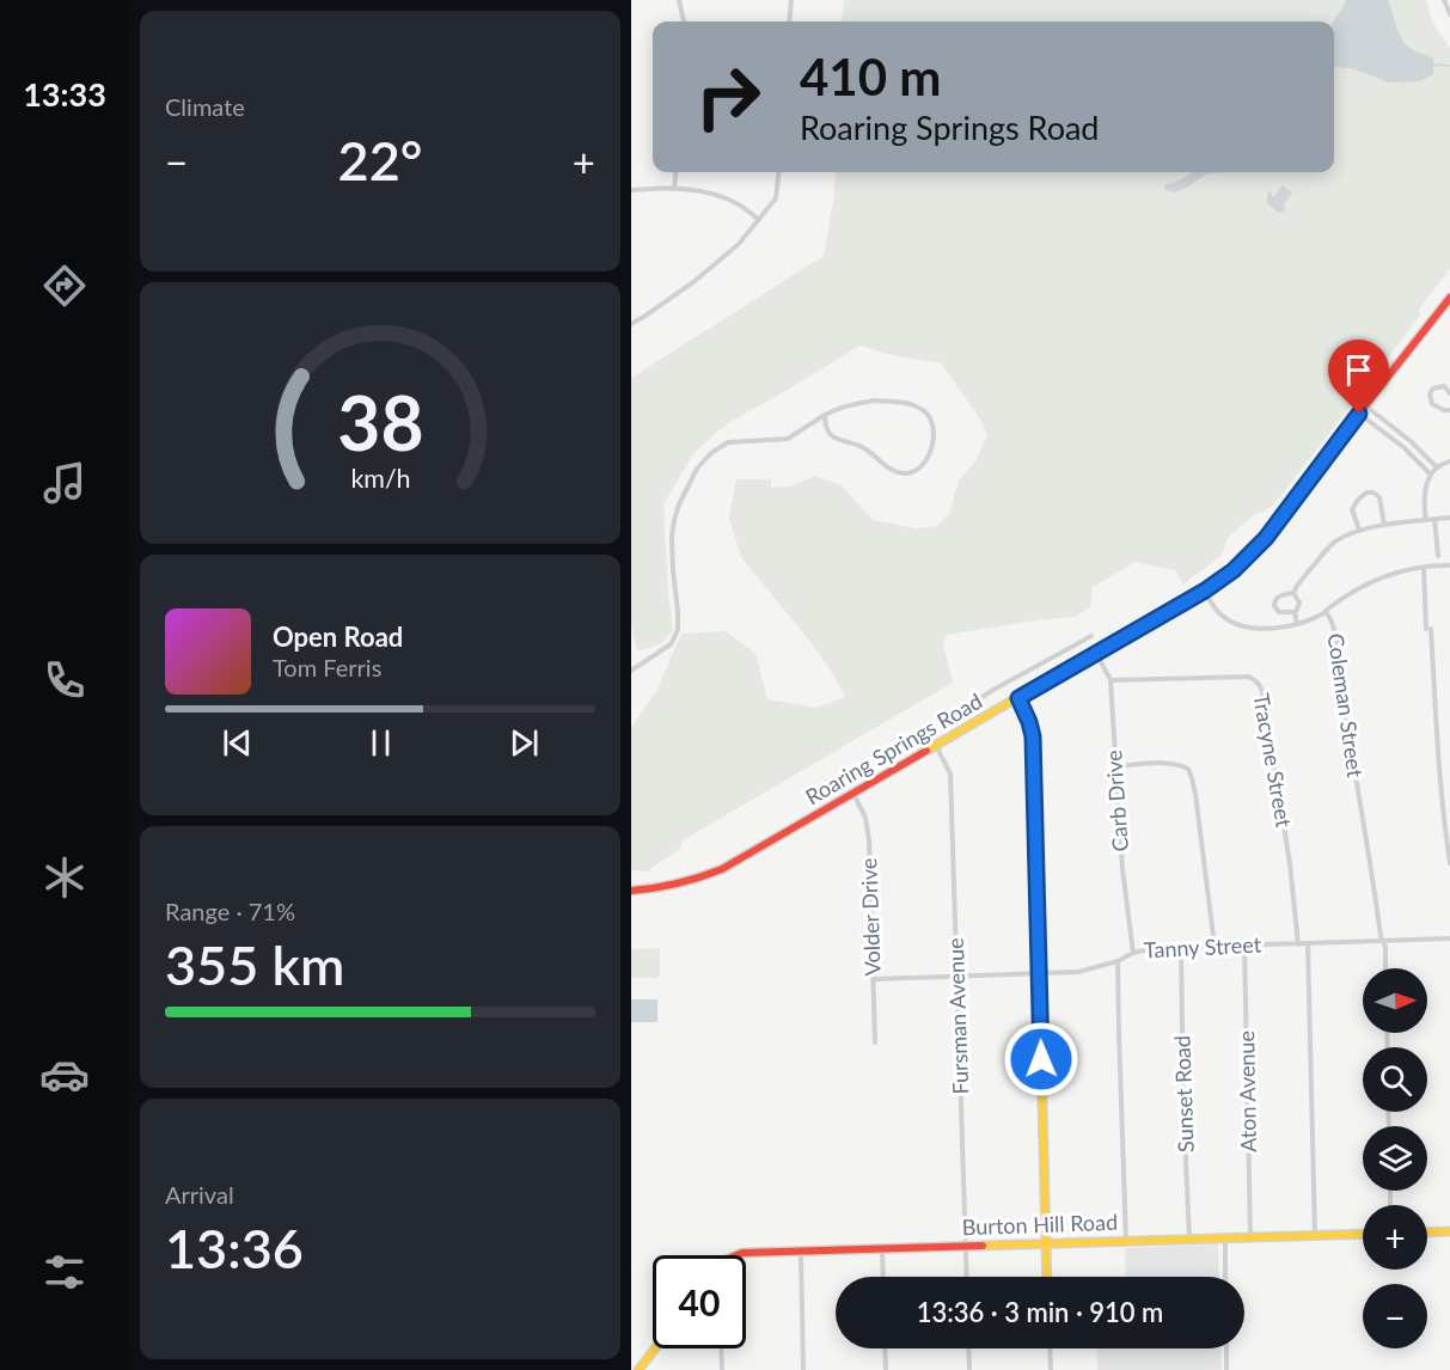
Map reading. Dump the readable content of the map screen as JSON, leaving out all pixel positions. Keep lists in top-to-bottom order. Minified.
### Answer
{"streets":{"street":["Coleman Street","Roaring Springs Road","Tracyne Street","Carb Drive","Volder Drive","Tanny Street","Fursman Avenue","Aton Avenue","Sunset Road","Burton Hill Road"]},"crossings":[["Coleman Street","Roaring Springs Road"],["Coleman Street","Tanny Street"],["Roaring Springs Road","Carb Drive"],["Roaring Springs Road","Volder Drive"],["Roaring Springs Road","Fursman Avenue"],["Tracyne Street","Carb Drive"],["Tracyne Street","Tanny Street"],["Carb Drive","Tanny Street"],["Volder Drive","Tanny Street"],["Tanny Street","Fursman Avenue"],["Tanny Street","Aton Avenue"],["Tanny Street","Sunset Road"],["Fursman Avenue","Burton Hill Road"],["Aton Avenue","Burton Hill Road"],["Sunset Road","Burton Hill Road"]],"north":"right","page":{"tabs":"13:33","tile":["Climate",["Range · 71%","355 km"],["Arrival","13:36"]],"turn":["410 m","Roaring Springs Road"],"heat":["−","22°","+"],"song":["Open Road","Tom Ferris"],"map_buttons":["+","−"],"limit":"40","trip":"13:36 · 3 min · 910 m","gauge":["38","km/h"]}}
